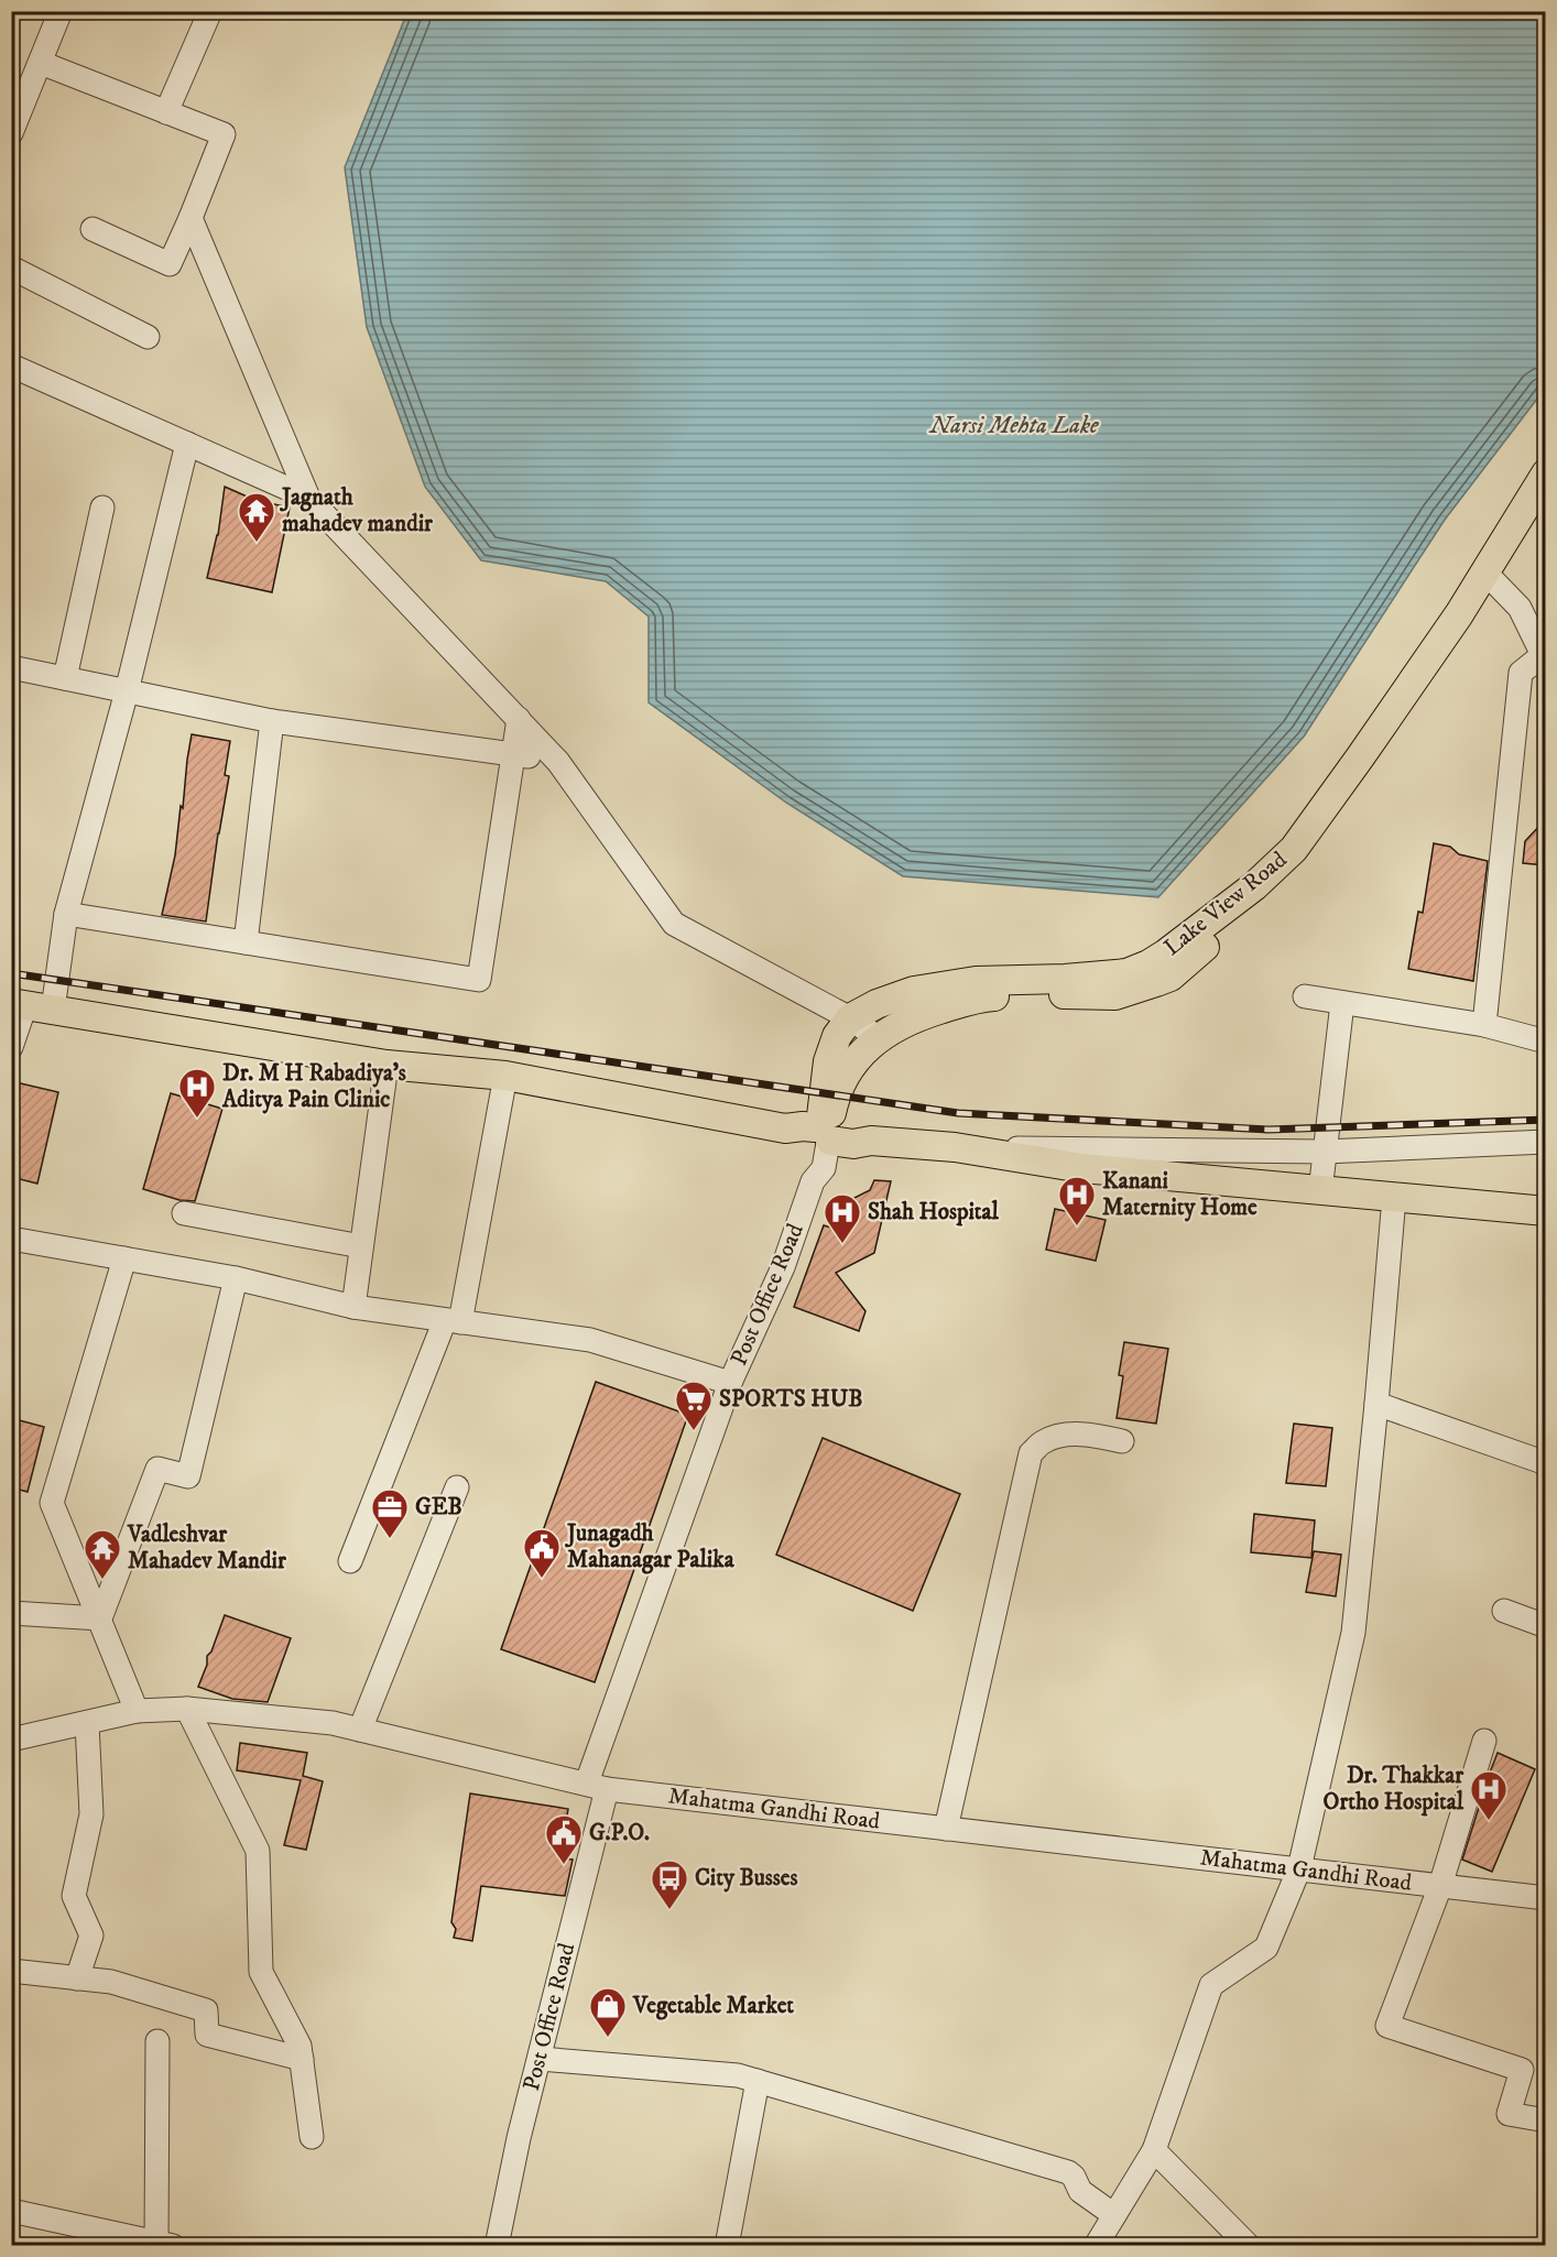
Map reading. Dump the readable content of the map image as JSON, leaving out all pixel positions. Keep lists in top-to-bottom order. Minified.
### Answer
{"streets":{"main road":["Lake View Road"],"street":["Post Office Road","Mahatma Gandhi Road"]},"crossings":[["Lake View Road","Post Office Road"],["Post Office Road","Mahatma Gandhi Road"]],"water":["Narsi Mehta Lake"],"places":{"temple":["Jagnath mahadev mandir","Vadleshvar Mahadev Mandir"],"hospital":["Dr. M H Rabadiya's Aditya Pain Clinic","Kanani Maternity Home","Shah Hospital","Dr. Thakkar Ortho Hospital"],"supermarket":["SPORTS HUB"],"office":["GEB"],"public building":["Junagadh Mahanagar Palika","G.P.O."],"bus stop":["City Busses"],"shop":["Vegetable Market"]}}
